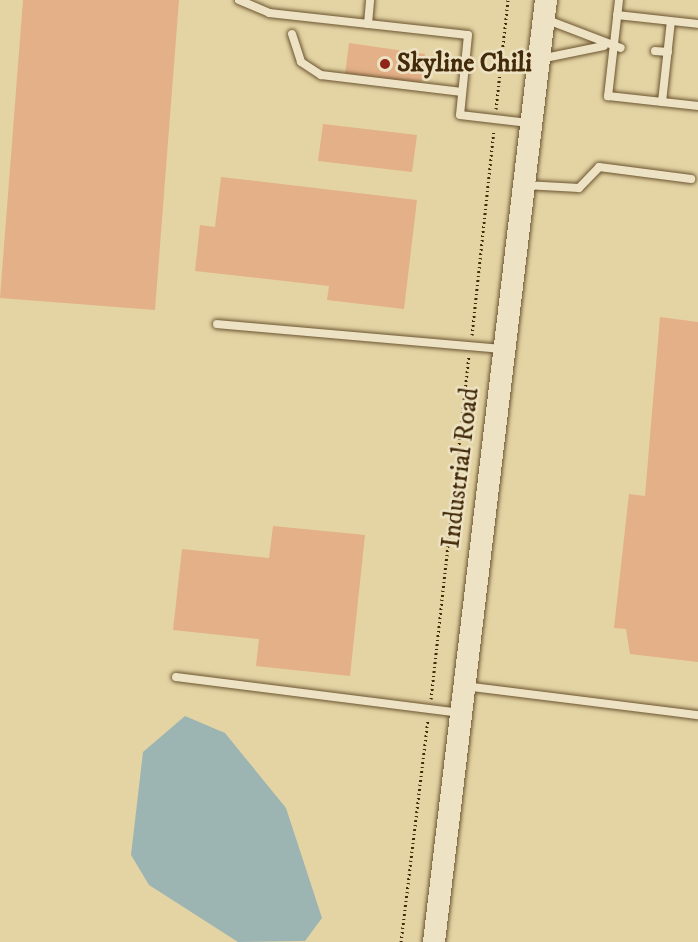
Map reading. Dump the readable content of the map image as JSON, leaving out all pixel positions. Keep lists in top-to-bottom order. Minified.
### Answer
{"streets":{"main road":["Industrial Road"]},"places":["Skyline Chili"]}
